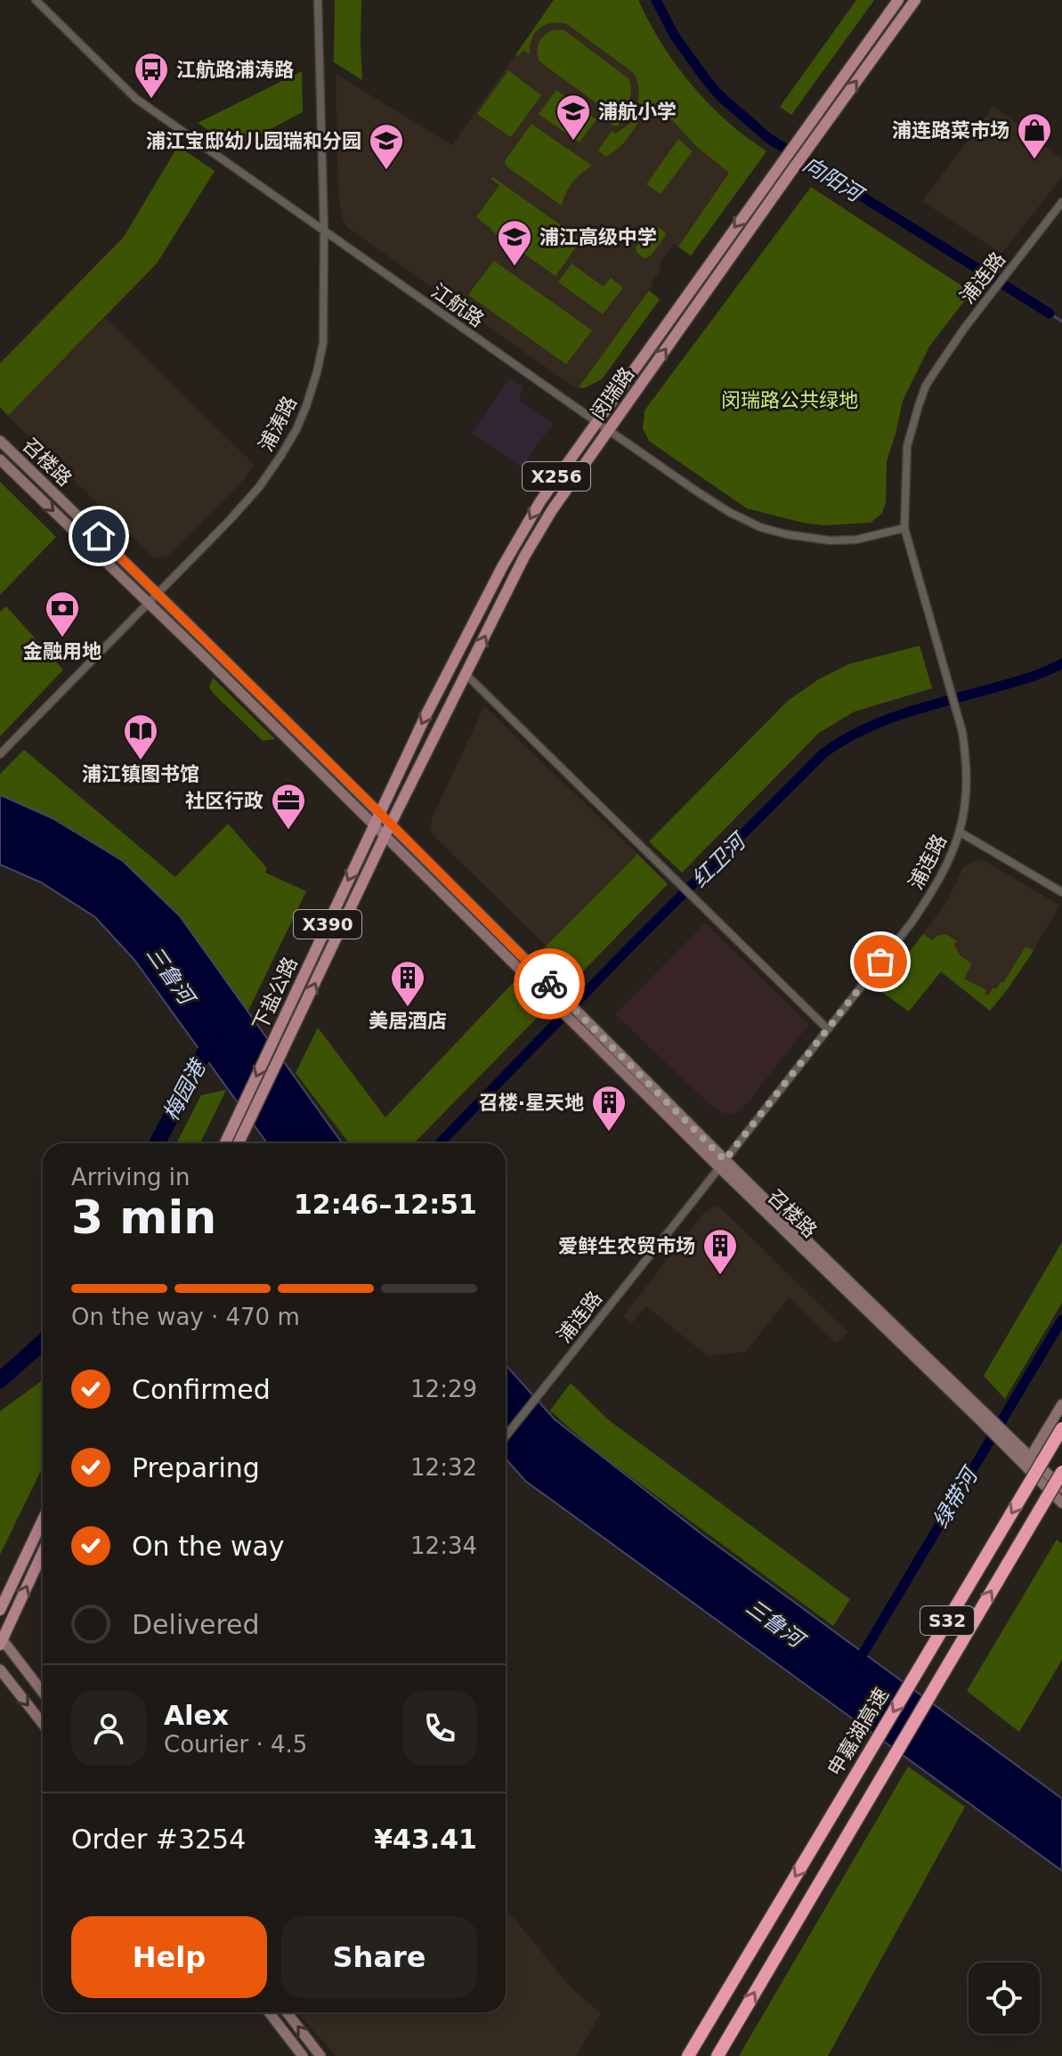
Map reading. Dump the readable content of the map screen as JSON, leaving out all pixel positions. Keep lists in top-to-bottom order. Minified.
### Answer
{"streets":{"highway":["S32","申嘉湖高速"],"main road":["闵瑞路","X256","X390","下盐公路"],"street":["浦连路","江航路","浦涛路","召楼路"]},"crossings":[["浦连路","江航路"],["浦连路","召楼路"],["江航路","闵瑞路"],["江航路","浦涛路"],["闵瑞路","召楼路"],["闵瑞路","下盐公路"],["浦涛路","召楼路"],["召楼路","下盐公路"]],"water":["向阳河","红卫河","三鲁河","梅园港","绿带河"],"parks":["闵瑞路公共绿地"],"places":{"bus stop":["江航路浦涛路"],"school or university":["浦航小学","浦江宝邸幼儿园瑞和分园","浦江高级中学"],"shop":["浦连路菜市场"],"bank":["金融用地"],"library":["浦江镇图书馆"],"office":["社区行政"],"building":["美居酒店","召楼·星天地","爱鲜生农贸市场"]},"page":{"heading":["3 min","Arriving in","12:46–12:51"],"panel":["Alex","Courier · 4.5","Order #3254","¥43.41"],"bar":"On the way · 470 m","list":[["Confirmed","12:29"],["Preparing","12:32"],["On the way","12:34"],"Delivered"],"buttons":["Help","Share"]}}
